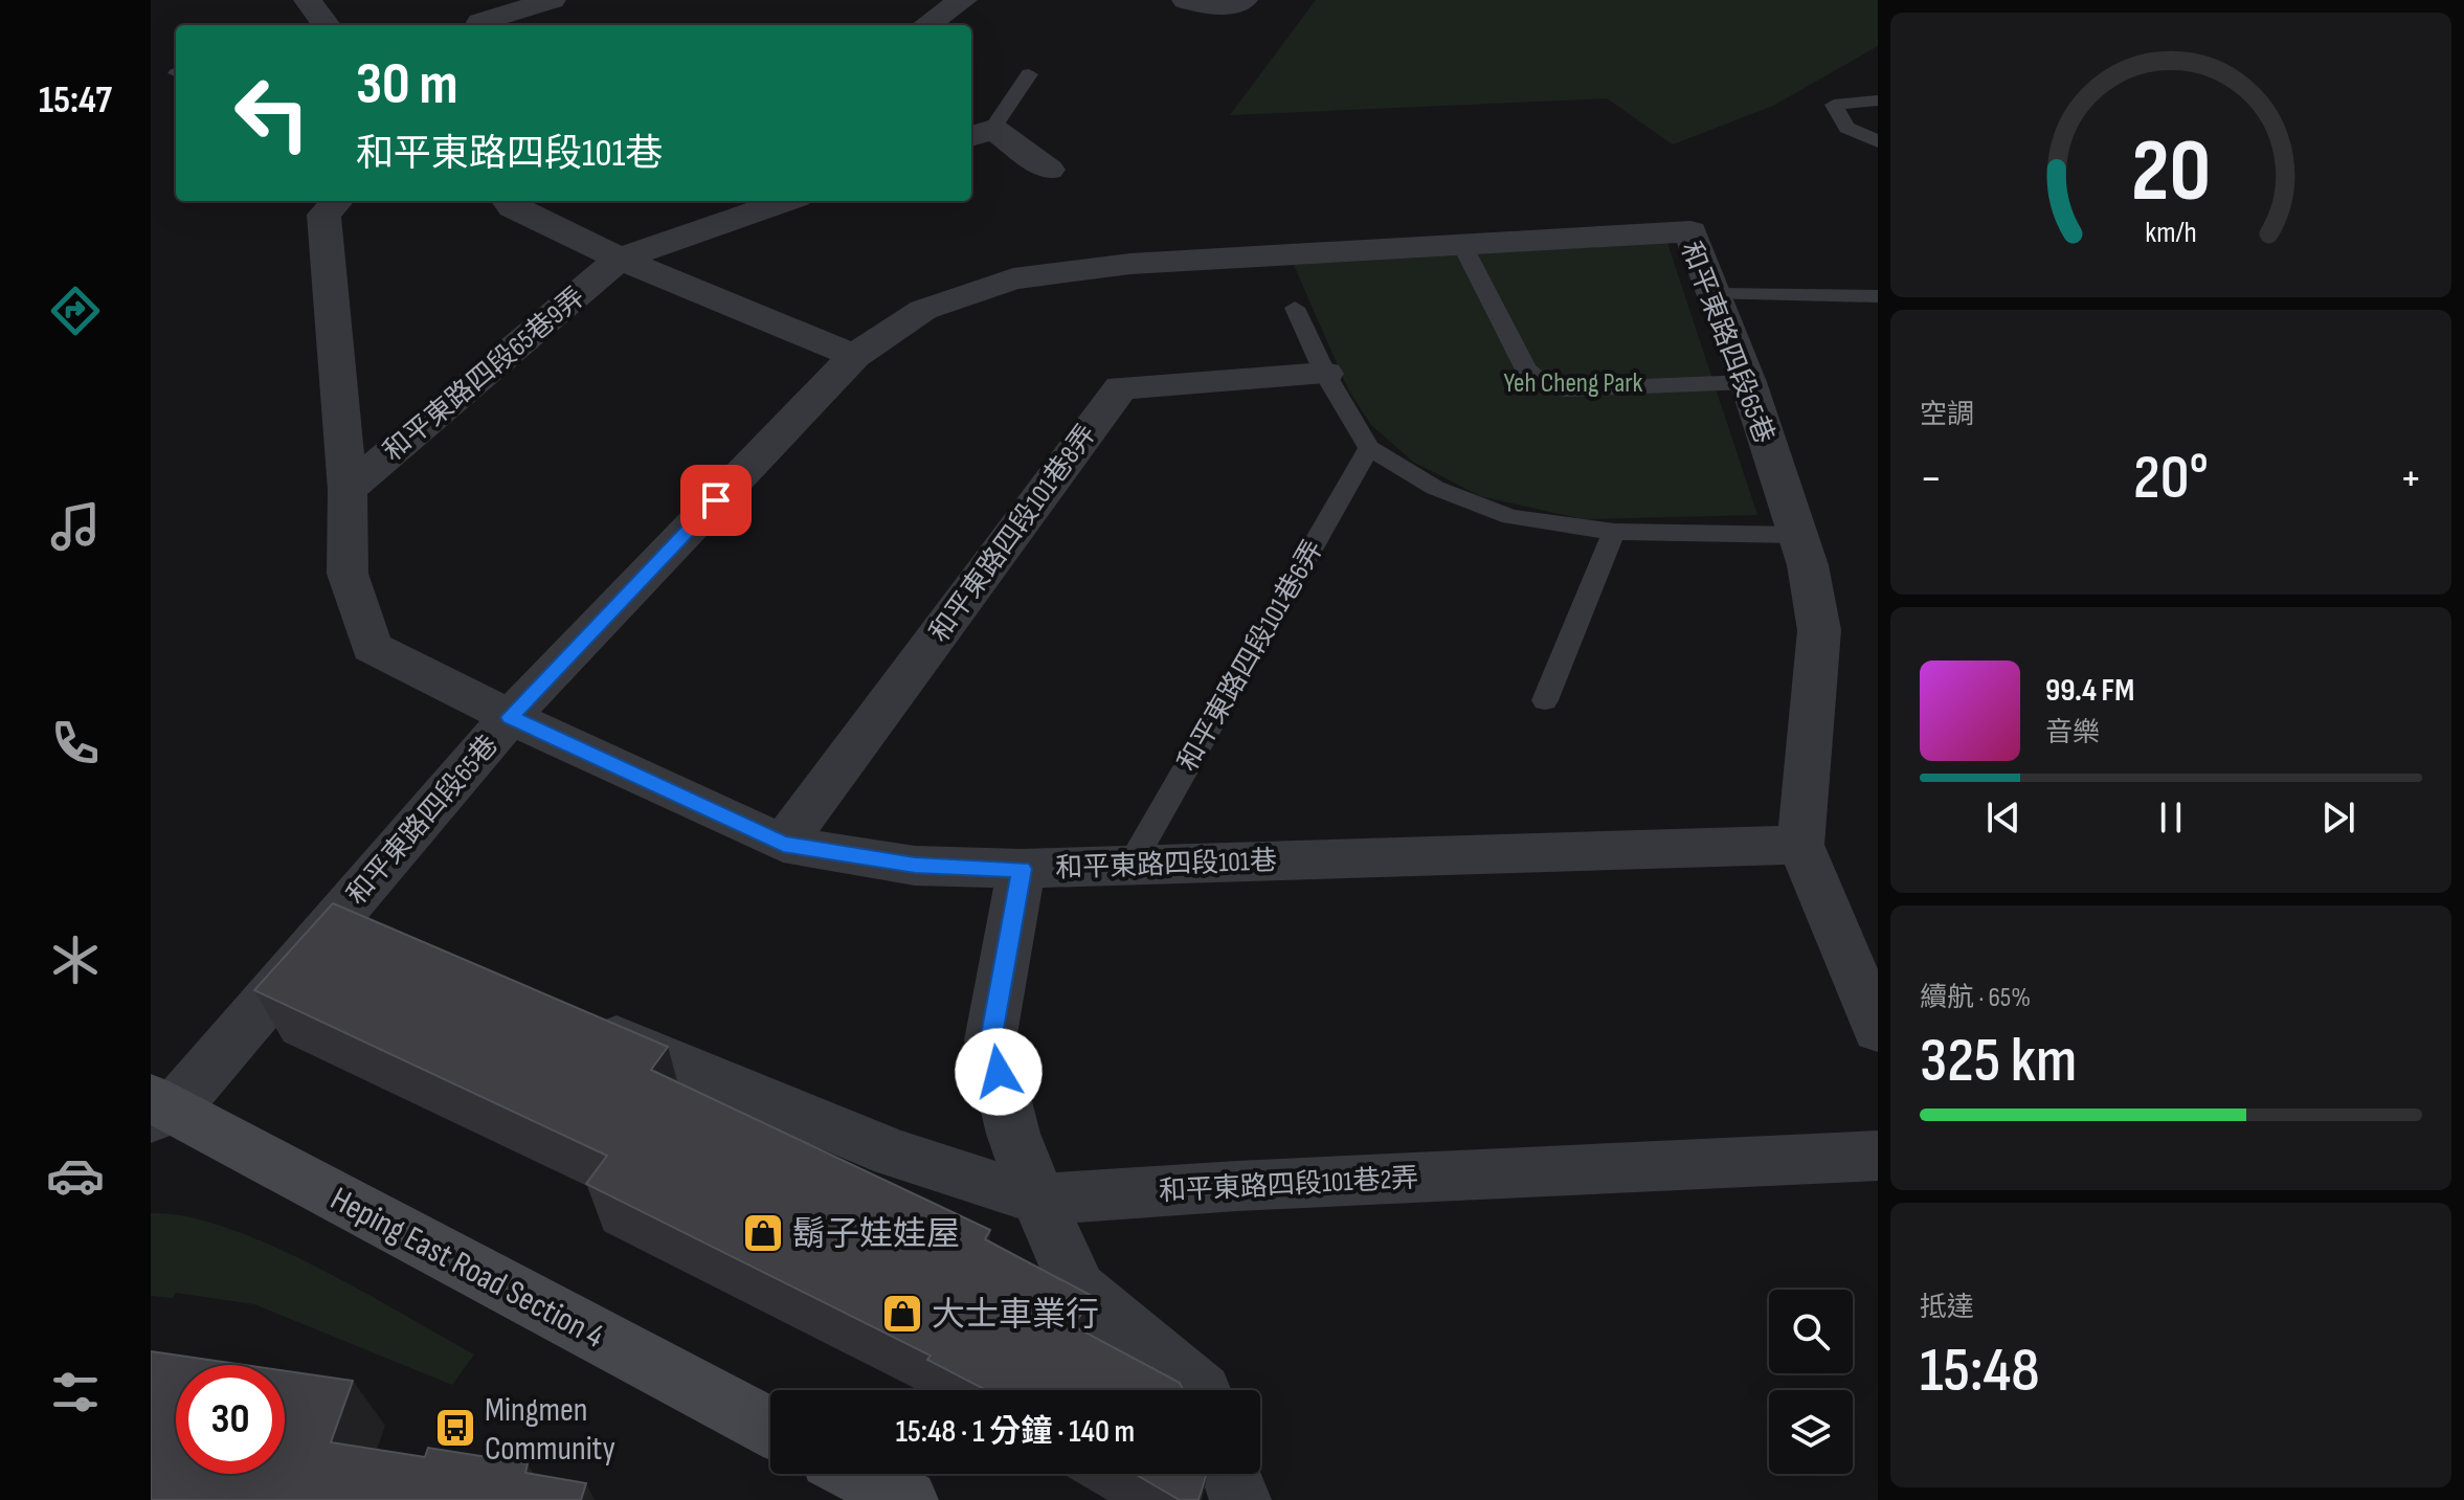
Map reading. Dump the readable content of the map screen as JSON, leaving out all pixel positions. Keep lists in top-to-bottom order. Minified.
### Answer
{"streets":{"main road":["Heping East Road Section 4"],"street":["和平東路四段65巷","和平東路四段65巷9弄","和平東路四段101巷8弄","和平東路四段101巷","和平東路四段101巷2弄"],"lane":["和平東路四段101巷6弄"]},"crossings":[["和平東路四段65巷","和平東路四段65巷9弄"],["和平東路四段65巷","和平東路四段101巷"],["和平東路四段65巷","Heping East Road Section 4"],["和平東路四段65巷9弄","和平東路四段101巷"],["和平東路四段101巷8弄","和平東路四段101巷"],["和平東路四段101巷6弄","和平東路四段101巷"]],"parks":["Yeh Cheng Park"],"places":{"shop":["鬍子娃娃屋","大士車業行"],"bus stop":["Mingmen Community"]},"page":{"tabs":"15:47","turn":["30 m","和平東路四段101巷"],"tile":["空調",["續航 · 65%","325 km"],["抵達","15:48"]],"heat":["−","20°","+"],"song":["99.4 FM","音樂"],"limit":"30","trip":"15:48 · 1 分鐘 · 140 m","gauge":["20","km/h"]}}
